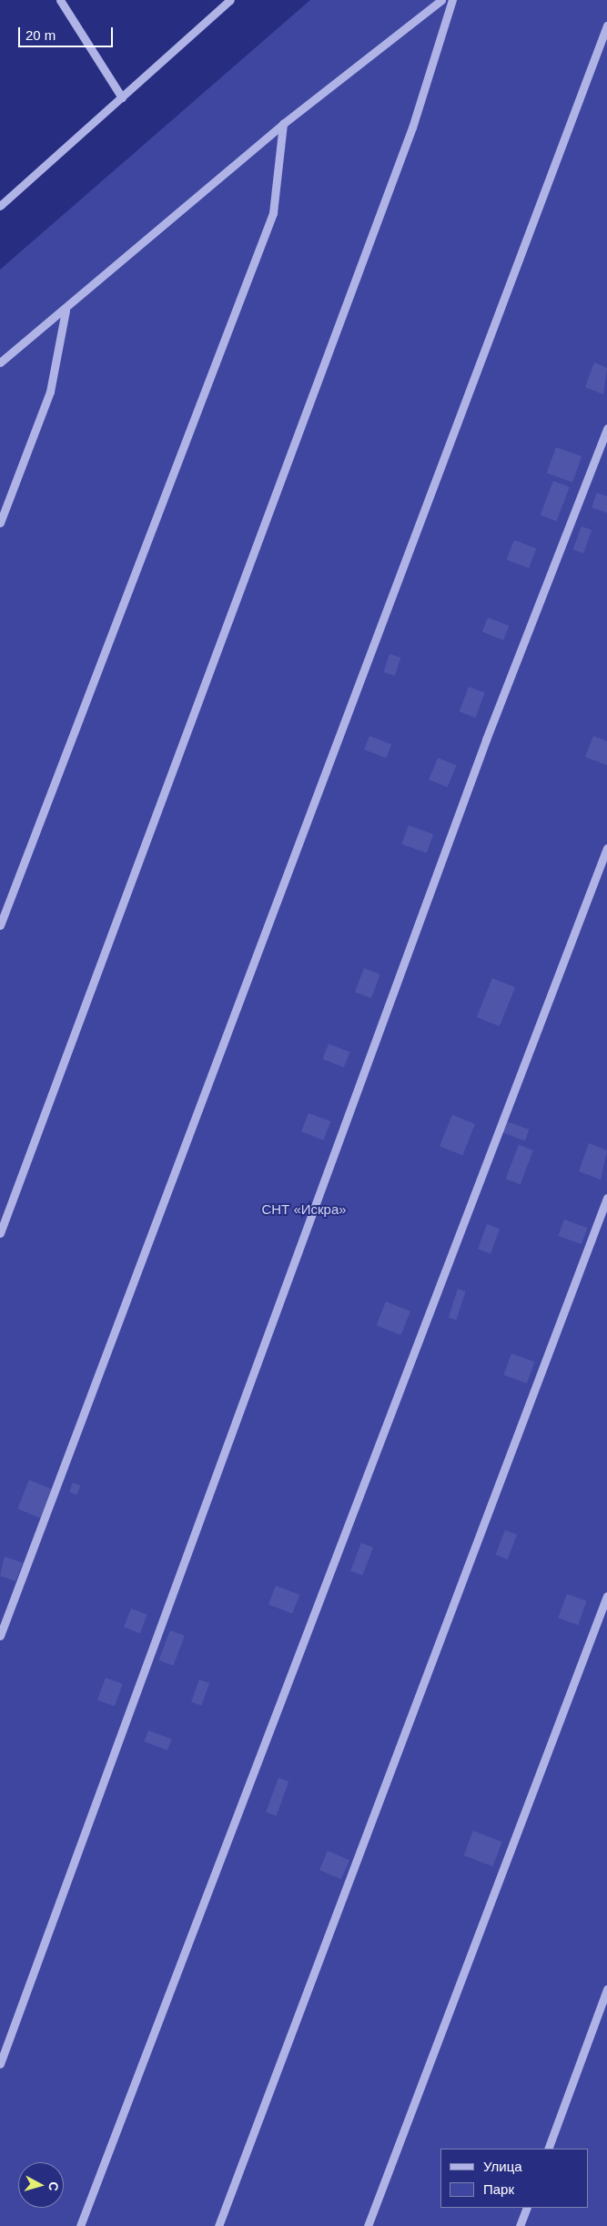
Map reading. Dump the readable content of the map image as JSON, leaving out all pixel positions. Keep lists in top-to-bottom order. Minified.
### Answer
{"parks":["СНТ «Искра»"],"legend":["Улица","Парк"],"scale_bar":"20 m","north":"right"}
